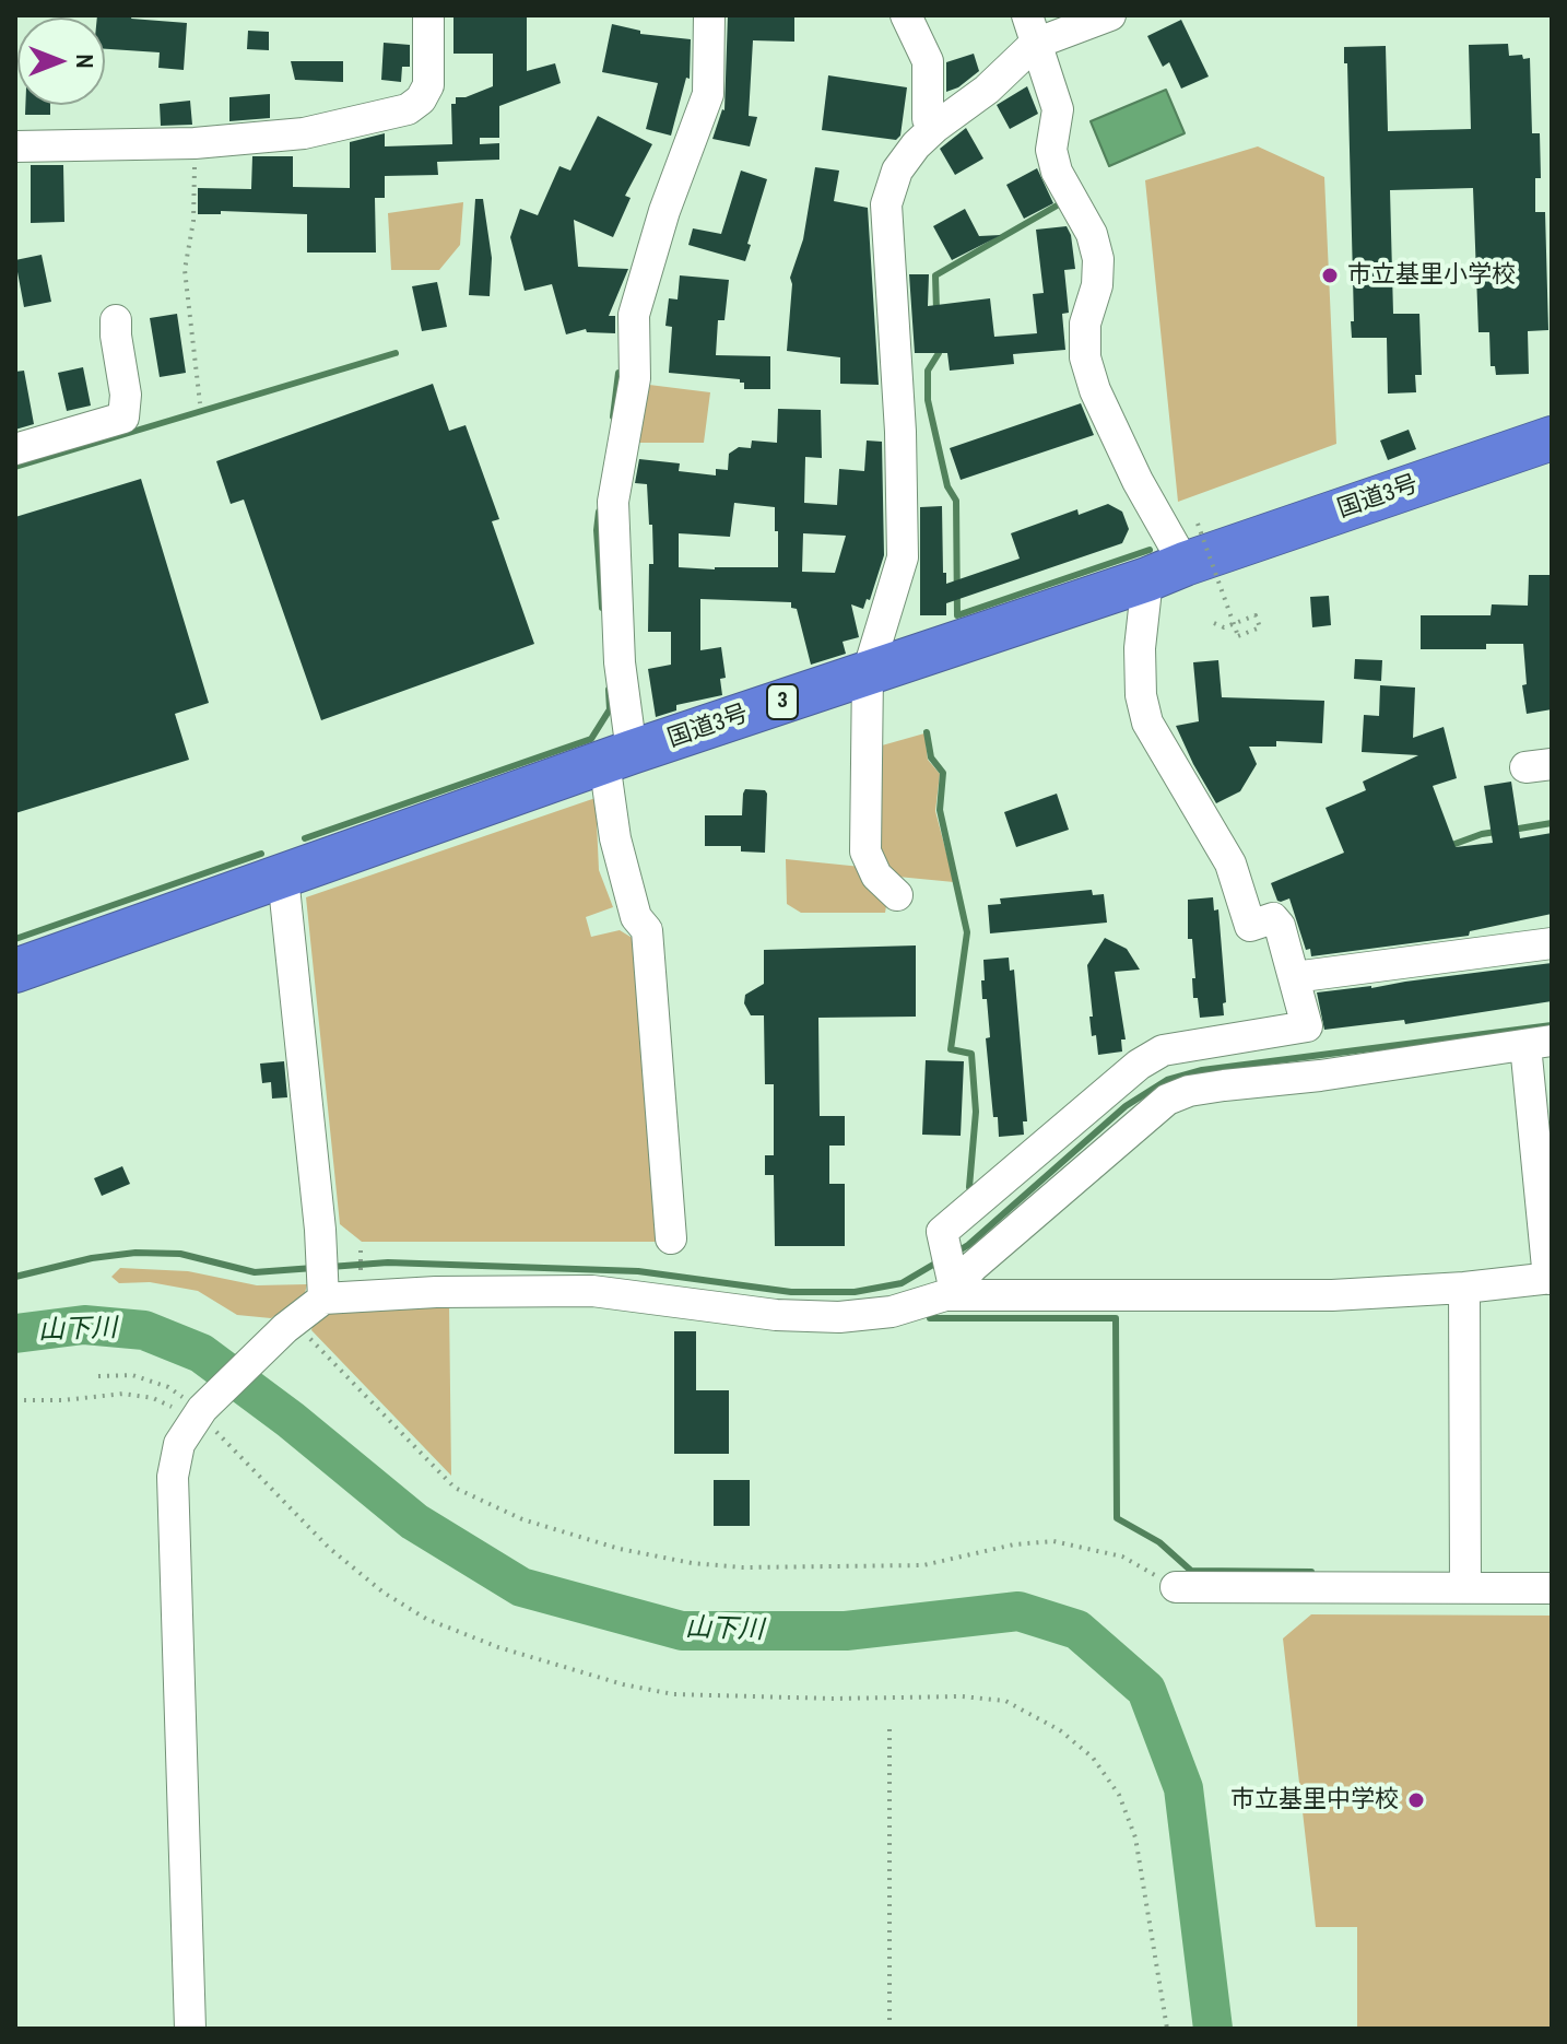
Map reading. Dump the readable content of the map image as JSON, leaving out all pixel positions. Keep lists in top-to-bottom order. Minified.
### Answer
{"streets":{"highway":["国道3号","3"]},"water":["山下川"],"places":["市立基里小学校","市立基里中学校"],"north":"right"}
